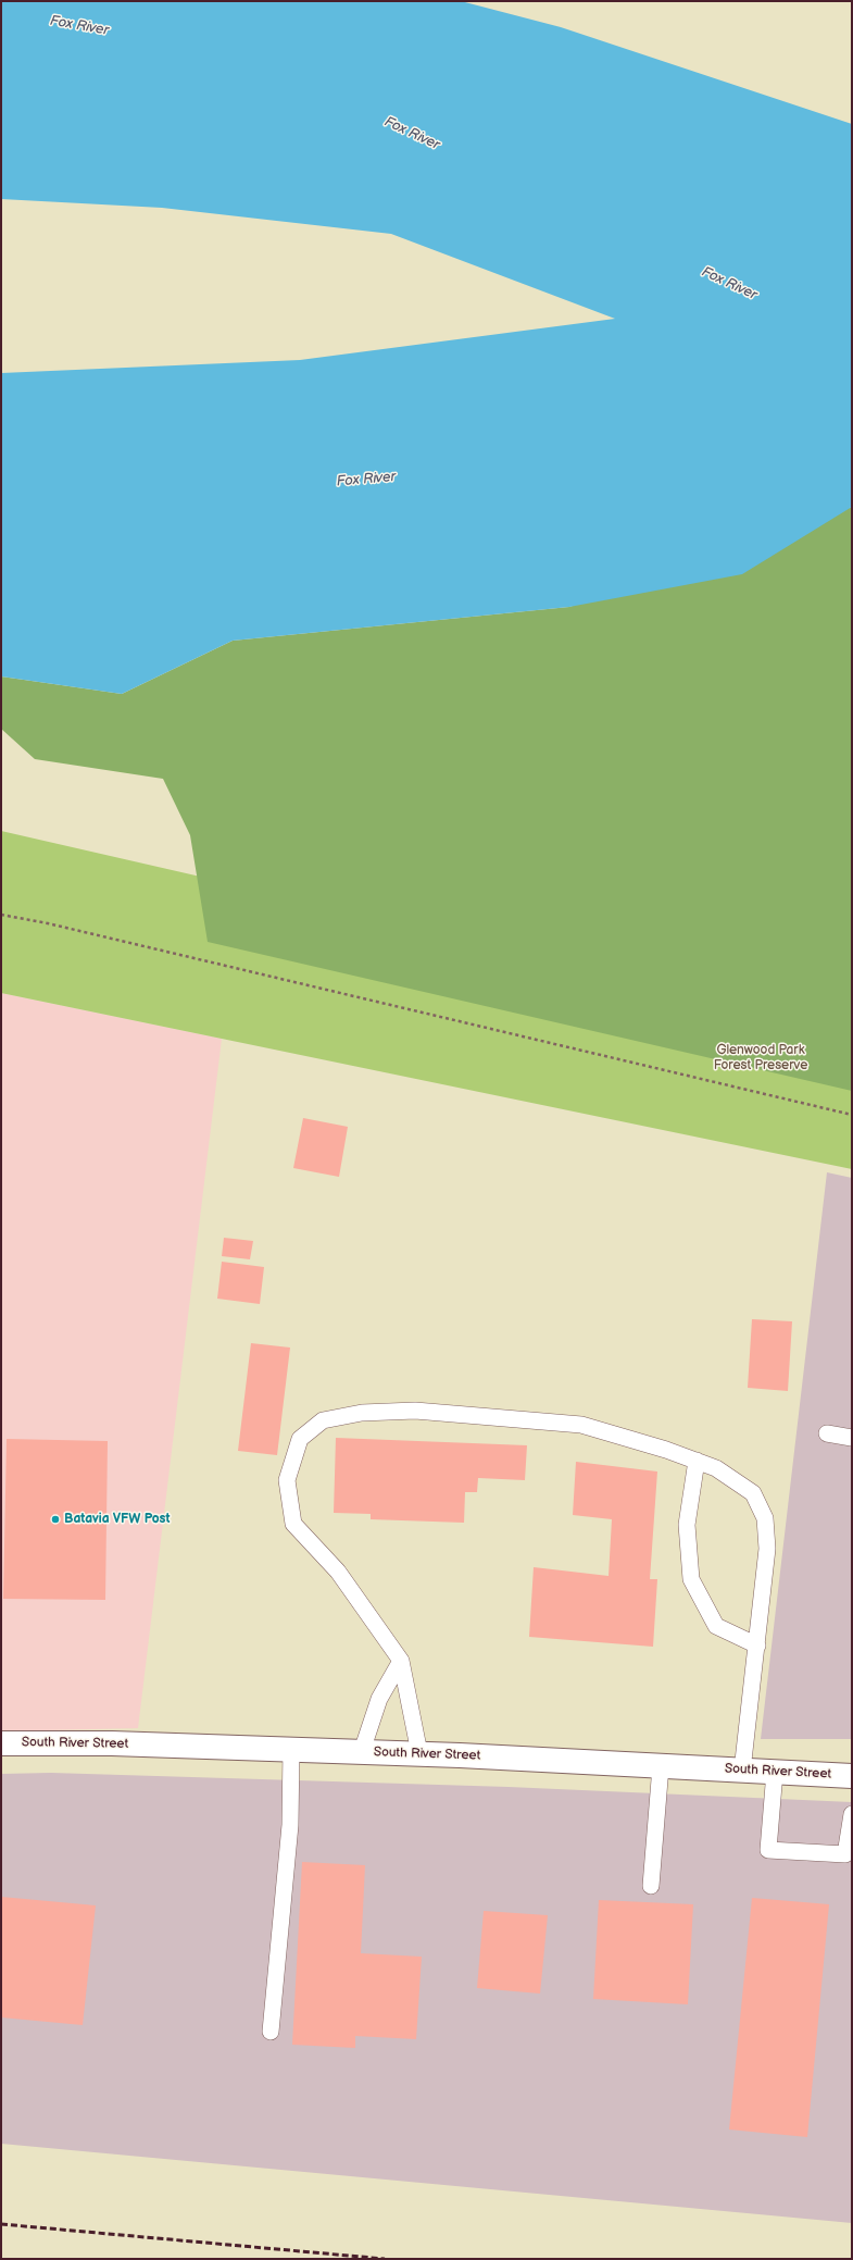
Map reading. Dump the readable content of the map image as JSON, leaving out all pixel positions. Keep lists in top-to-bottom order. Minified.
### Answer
{"streets":{"main road":["South River Street"]},"water":["Fox River"],"parks":["Glenwood Park Forest Preserve"],"places":["Batavia VFW Post"]}
